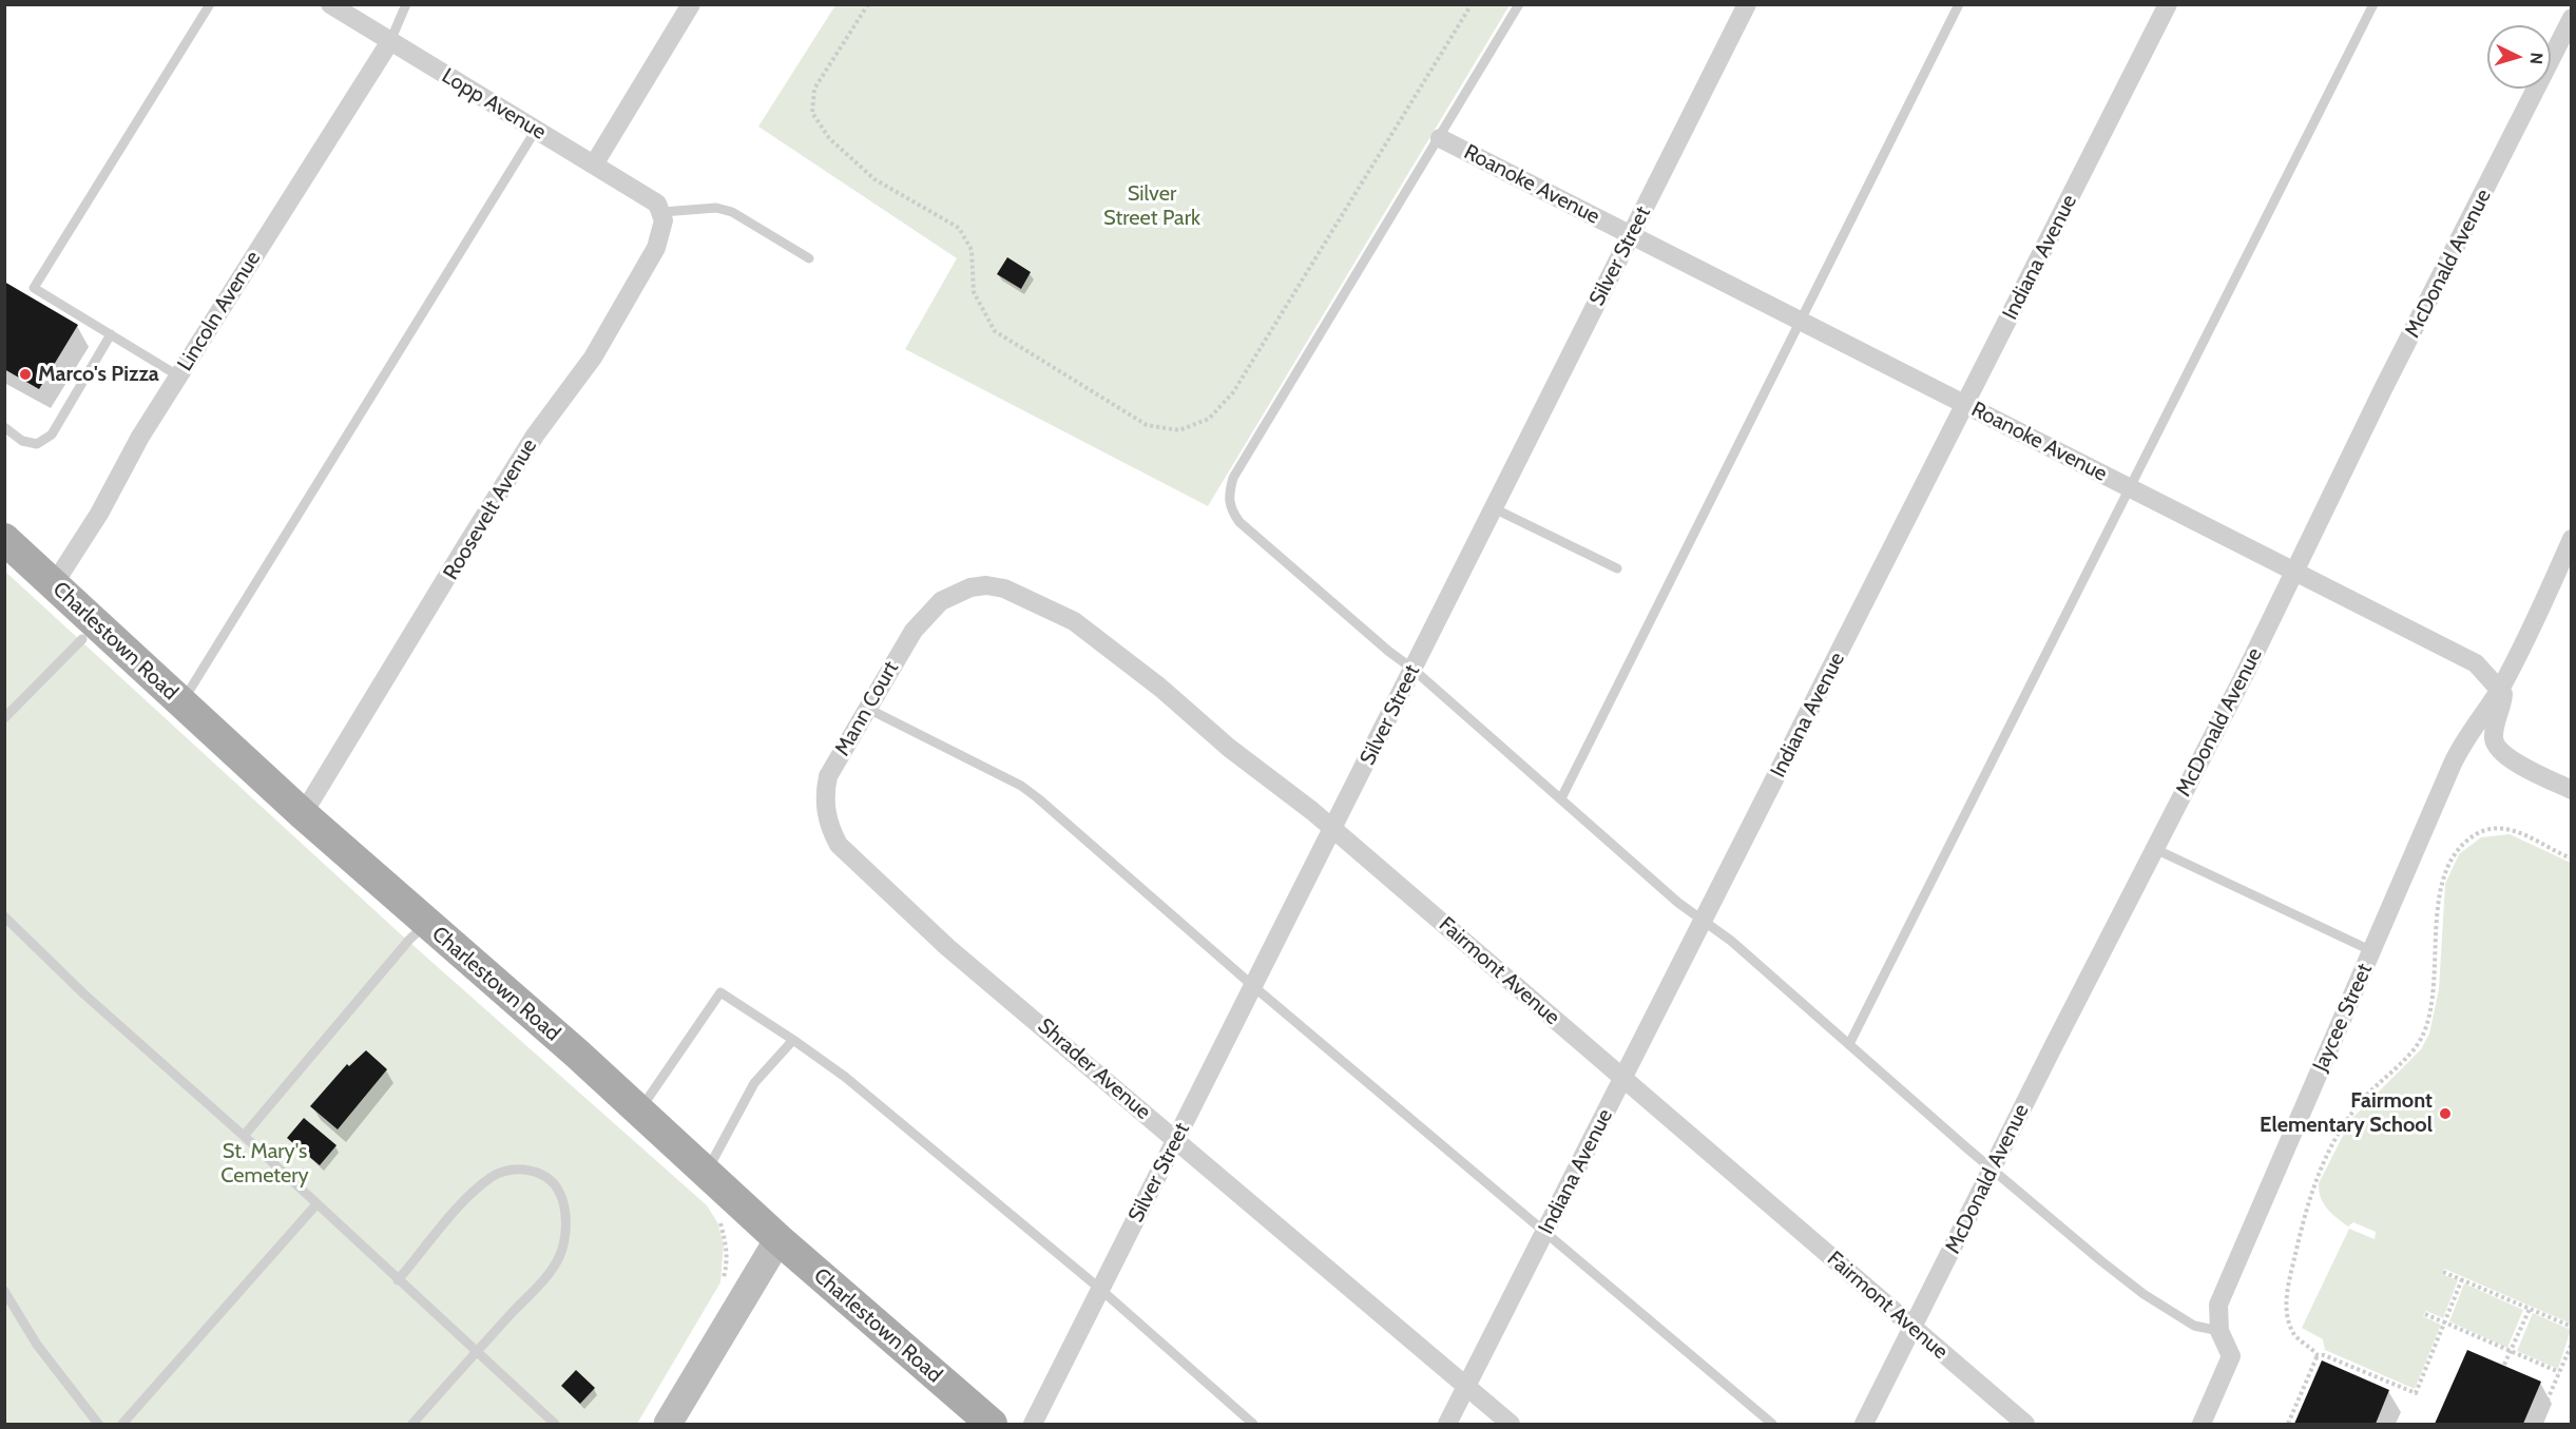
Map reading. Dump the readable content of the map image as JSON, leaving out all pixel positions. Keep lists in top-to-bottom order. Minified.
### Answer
{"streets":{"main road":["Charlestown Road"],"street":["Lopp Avenue","Roanoke Avenue","Silver Street","Indiana Avenue","McDonald Avenue","Lincoln Avenue","Roosevelt Avenue","Mann Court","Fairmont Avenue","Jaycee Street","Shrader Avenue"]},"crossings":[["Lopp Avenue","Lincoln Avenue"],["Lopp Avenue","Roosevelt Avenue"],["Roanoke Avenue","Silver Street"],["Roanoke Avenue","Indiana Avenue"],["Roanoke Avenue","McDonald Avenue"],["Roanoke Avenue","Jaycee Street"],["Silver Street","Fairmont Avenue"],["Silver Street","Shrader Avenue"],["Indiana Avenue","Fairmont Avenue"],["Indiana Avenue","Shrader Avenue"],["McDonald Avenue","Fairmont Avenue"],["Lincoln Avenue","Charlestown Road"],["Roosevelt Avenue","Charlestown Road"],["Mann Court","Fairmont Avenue"],["Mann Court","Shrader Avenue"]],"parks":["Silver Street Park","St. Mary's Cemetery"],"places":["Marco's Pizza","Fairmont Elementary School"],"north":"right"}
